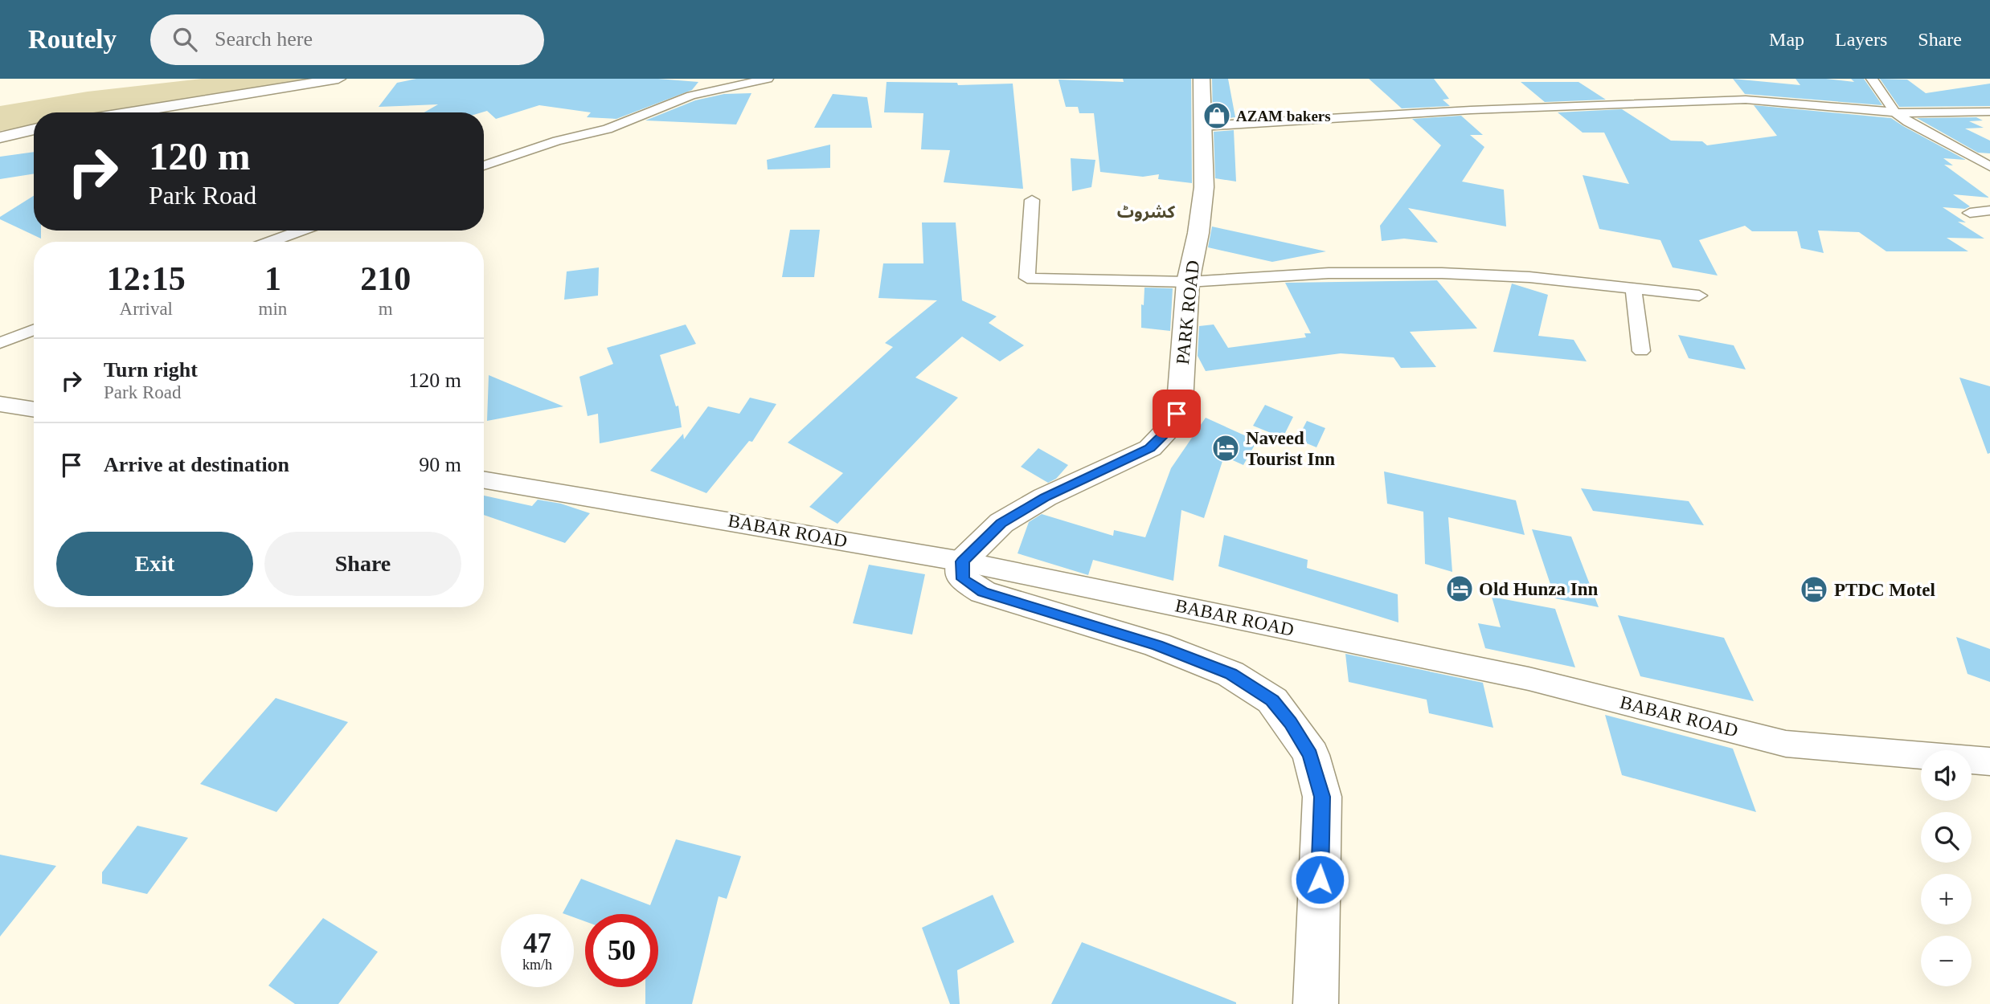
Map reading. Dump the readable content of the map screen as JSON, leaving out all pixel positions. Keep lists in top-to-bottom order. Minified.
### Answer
{"streets":{"main road":["PARK ROAD"],"street":["BABAR ROAD"]},"crossings":[["PARK ROAD","BABAR ROAD"]],"districts":["کشروٹ"],"places":{"shop":["AZAM bakers"],"hotel":["Naveed Tourist Inn","Old Hunza Inn","PTDC Motel"]},"page":{"header":"Routely","search":"Search here","nav":["Map","Layers","Share"],"turn":["120 m","Park Road"],"eta":["12:15","Arrival","1","min","210","m"],"list":[{"name":"Turn right","note":"Park Road","value":"120 m"},{"name":"Arrive at destination","value":"90 m"}],"buttons":["Exit","Share"],"map_buttons":["+","−"],"speed":"47 km/h","limit":"50"}}
